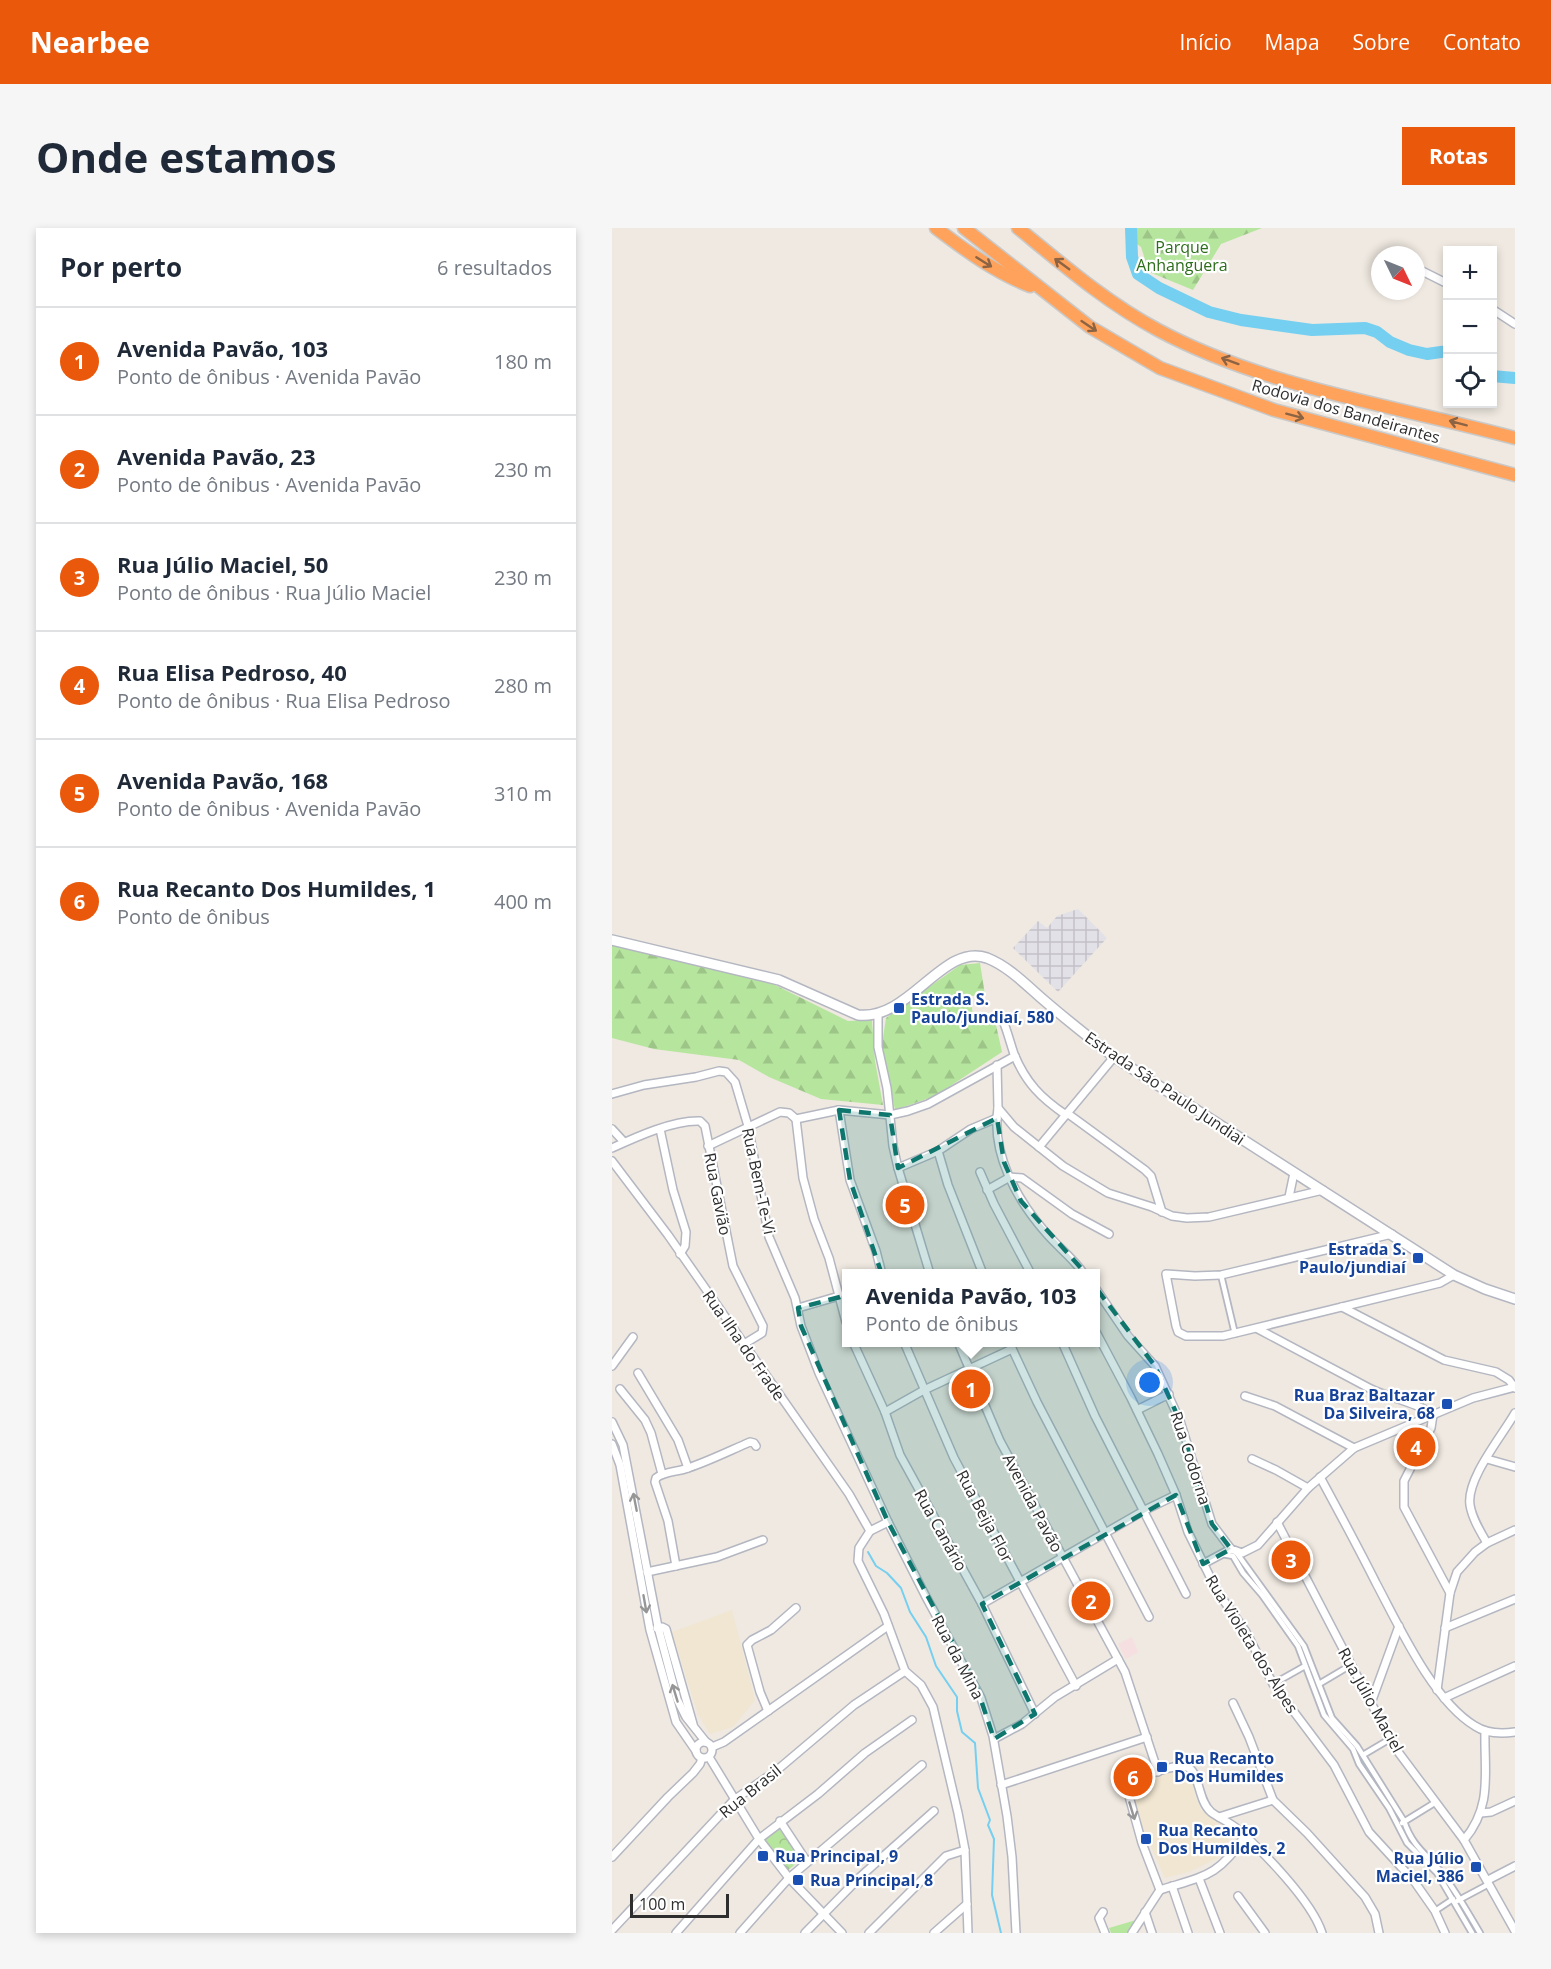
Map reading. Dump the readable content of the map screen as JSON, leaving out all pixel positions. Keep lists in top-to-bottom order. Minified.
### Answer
{"streets":{"highway":["Rodovia dos Bandeirantes"],"main road":["Estrada São Paulo Jundiai"],"street":["Rua Bem-Te-Vi","Rua Gavião","Rua Ilha do Frade","Rua Codorna","Avenida Pavão","Rua Beija Flor","Rua Canário","Rua Violeta dos Alpes","Rua da Mina","Rua Júlio Maciel","Rua Brasil"]},"crossings":[["Rua Bem-Te-Vi","Rua da Mina"],["Rua Gavião","Rua Ilha do Frade"]],"parks":["Parque Anhanguera"],"places":{"transit":["Estrada S. Paulo/jundiaí, 580","Estrada S. Paulo/jundiaí","Rua Braz Baltazar Da Silveira, 68","Rua Recanto Dos Humildes","Rua Recanto Dos Humildes, 2","Rua Principal, 9","Rua Júlio Maciel, 386","Rua Principal, 8"]},"scale_bar":"100 m","north":"bottom right","page":{"header":"Nearbee","nav":["Início","Mapa","Sobre","Contato"],"buttons":"Rotas","title":"Onde estamos","heading":["Por perto","6 resultados"],"map_buttons":["+","−"],"list":[{"mark":"1","name":"Avenida Pavão, 103","note":"Ponto de ônibus · Avenida Pavão","value":"180 m"},{"mark":"2","name":"Avenida Pavão, 23","note":"Ponto de ônibus · Avenida Pavão","value":"230 m"},{"mark":"3","name":"Rua Júlio Maciel, 50","note":"Ponto de ônibus · Rua Júlio Maciel","value":"230 m"},{"mark":"4","name":"Rua Elisa Pedroso, 40","note":"Ponto de ônibus · Rua Elisa Pedroso","value":"280 m"},{"mark":"5","name":"Avenida Pavão, 168","note":"Ponto de ônibus · Avenida Pavão","value":"310 m"},{"mark":"6","name":"Rua Recanto Dos Humildes, 1","note":"Ponto de ônibus","value":"400 m"}],"pins":["5","1","4","3","2","6"],"popup":["Avenida Pavão, 103","Ponto de ônibus"],"scale":"100 m"}}
